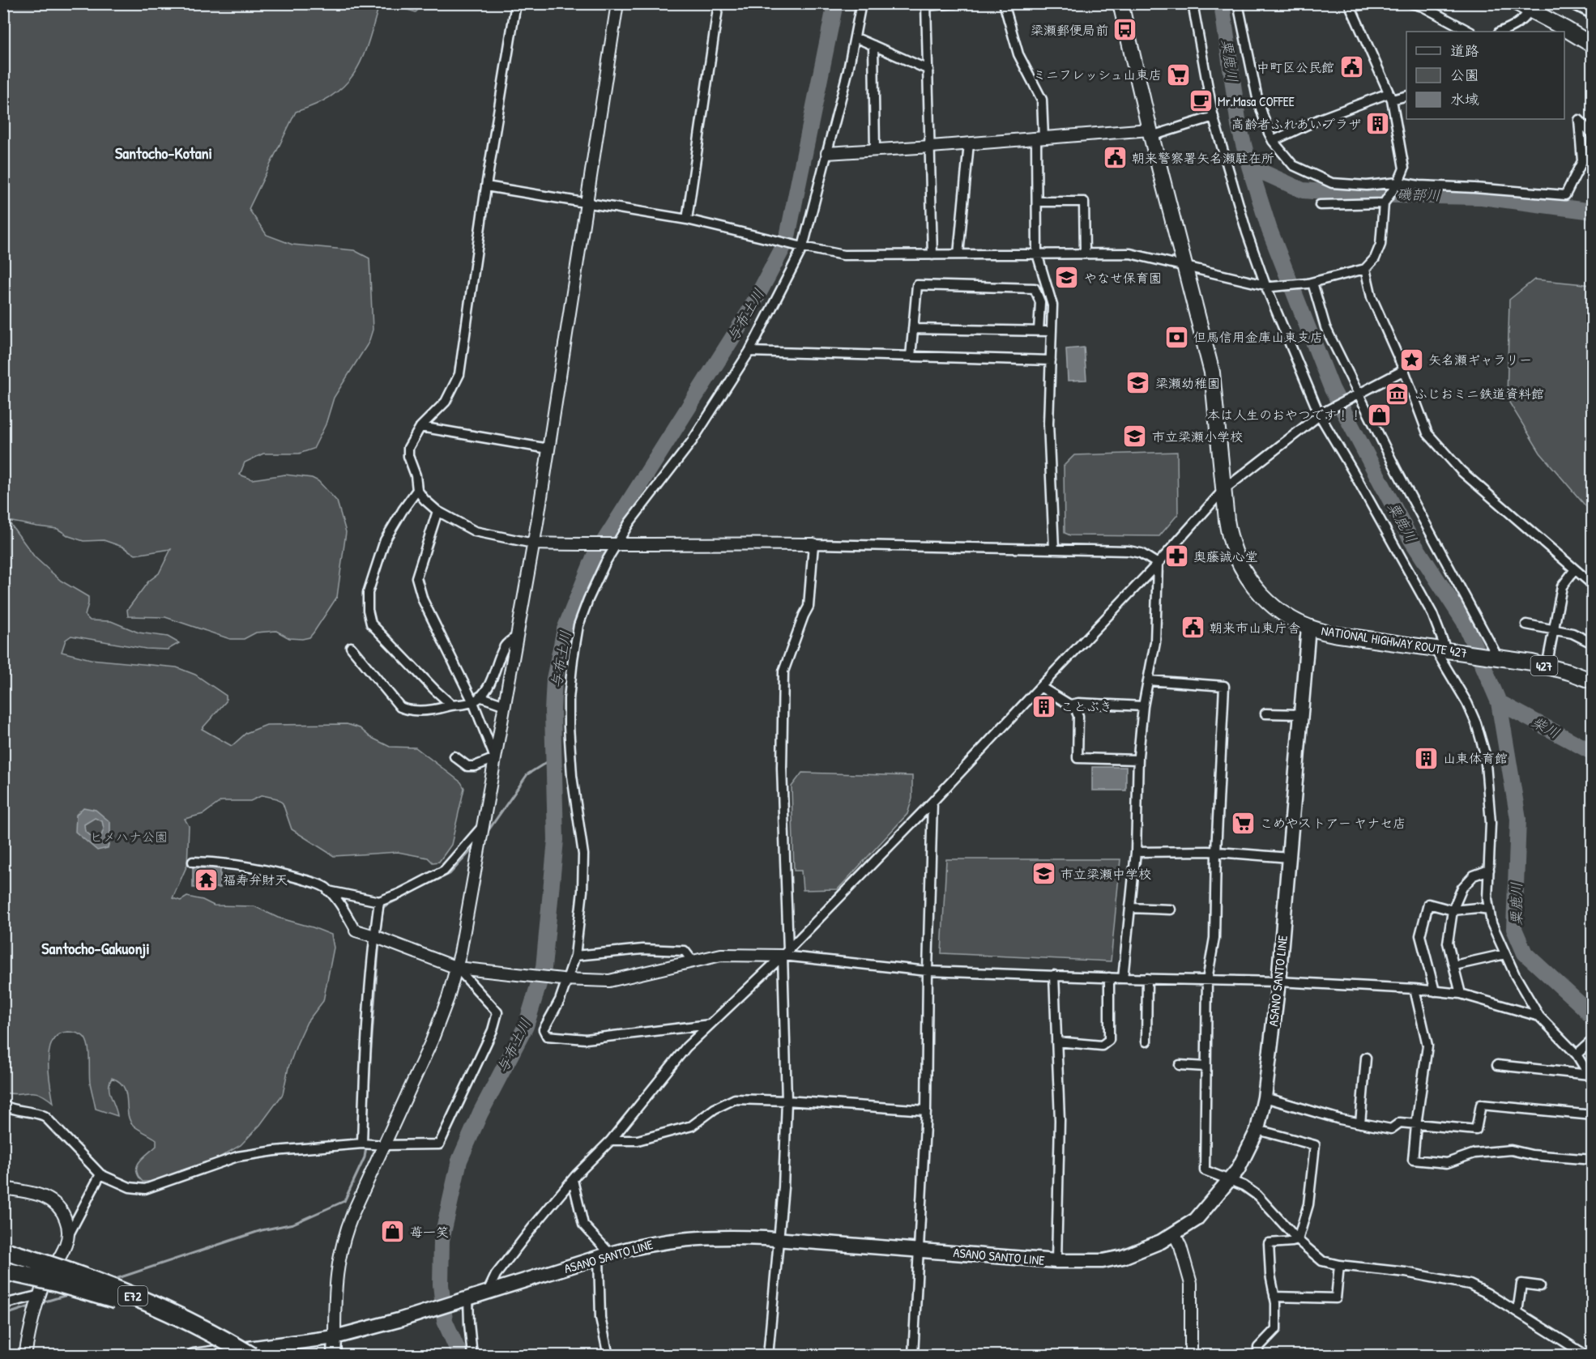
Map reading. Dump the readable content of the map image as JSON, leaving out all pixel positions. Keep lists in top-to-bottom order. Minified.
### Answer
{"streets":{"highway":["NATIONAL HIGHWAY ROUTE 427","427","E72"],"main road":["ASANO SANTO LINE"]},"crossings":[["NATIONAL HIGHWAY ROUTE 427","ASANO SANTO LINE"]],"districts":["Santocho-Kotani","Santocho-Gakuonji"],"water":["粟鹿川","磯部川","与布土川","柴川"],"parks":["ヒメハナ公園"],"places":{"bus stop":["梁瀬郵便局前"],"public building":["中町区公民館","朝来警察署矢名瀬駐在所","朝来市山東庁舎"],"supermarket":["ミニフレッシュ山東店","こめやストアー ヤナセ店"],"cafe":["Mr.Masa COFFEE"],"building":["高齢者ふれあいプラザ","ことぶき","山東体育館"],"school or university":["やなせ保育園","梁瀬幼稚園","市立梁瀬小学校","市立梁瀬中学校"],"bank":["但馬信用金庫山東支店"],"place":["矢名瀬ギャラリー"],"museum":["ふじおミニ鉄道資料館"],"shop":["本は人生のおやつです！！","苺一笑"],"pharmacy":["奥藤誠心堂"],"temple":["福寿弁財天"]},"legend":["道路","公園","水域"]}
